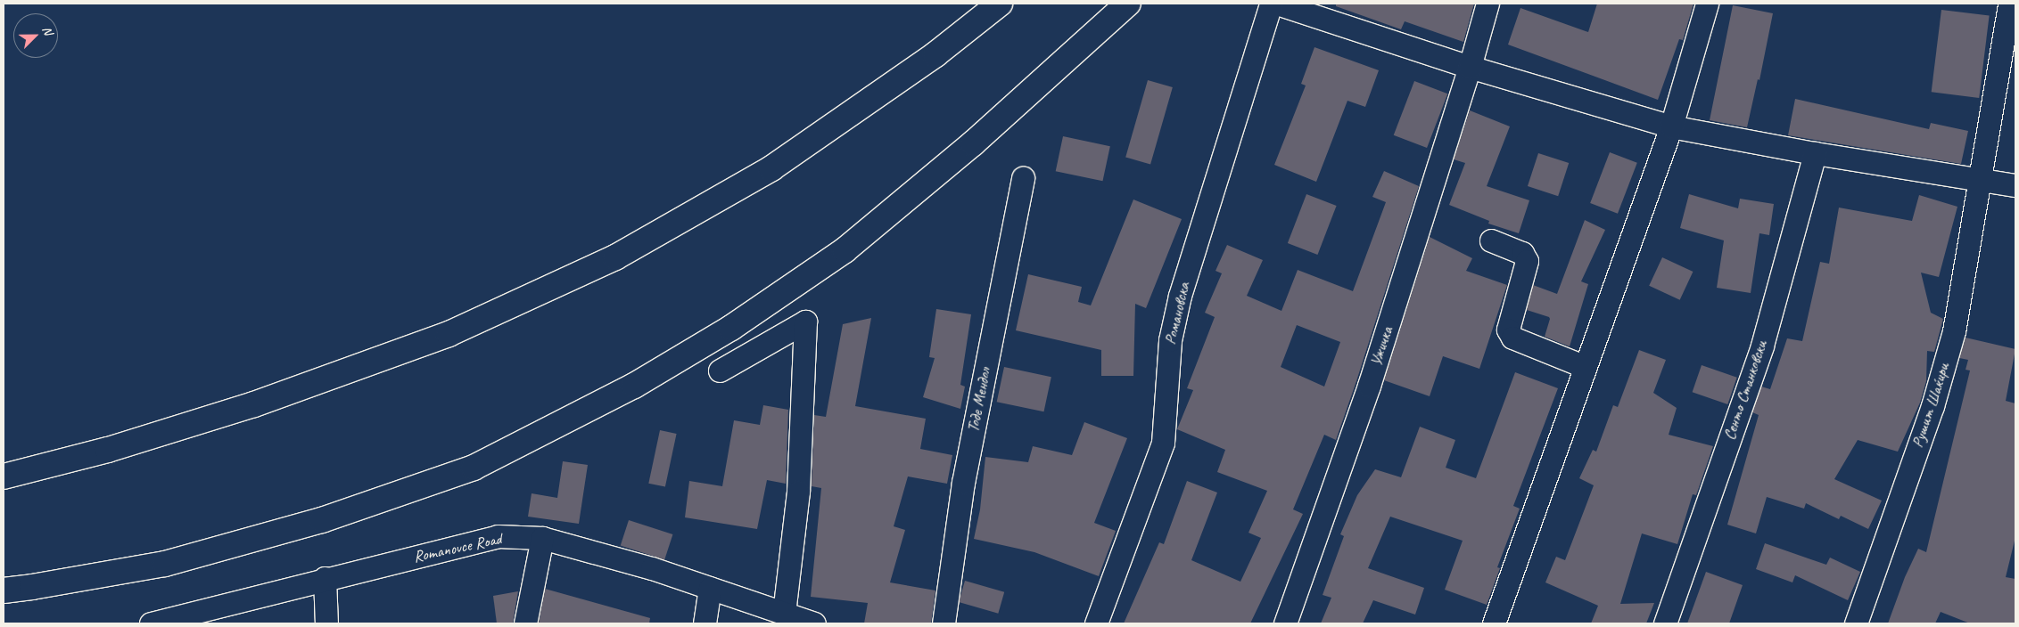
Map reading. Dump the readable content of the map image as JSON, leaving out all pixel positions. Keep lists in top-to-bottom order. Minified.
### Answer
{"streets":{"street":["Романовска","Ужичка","Сенто Станковски","Тоде Мендол","Рушит Шаќири","Romanovce Road"]},"north":"top right"}
